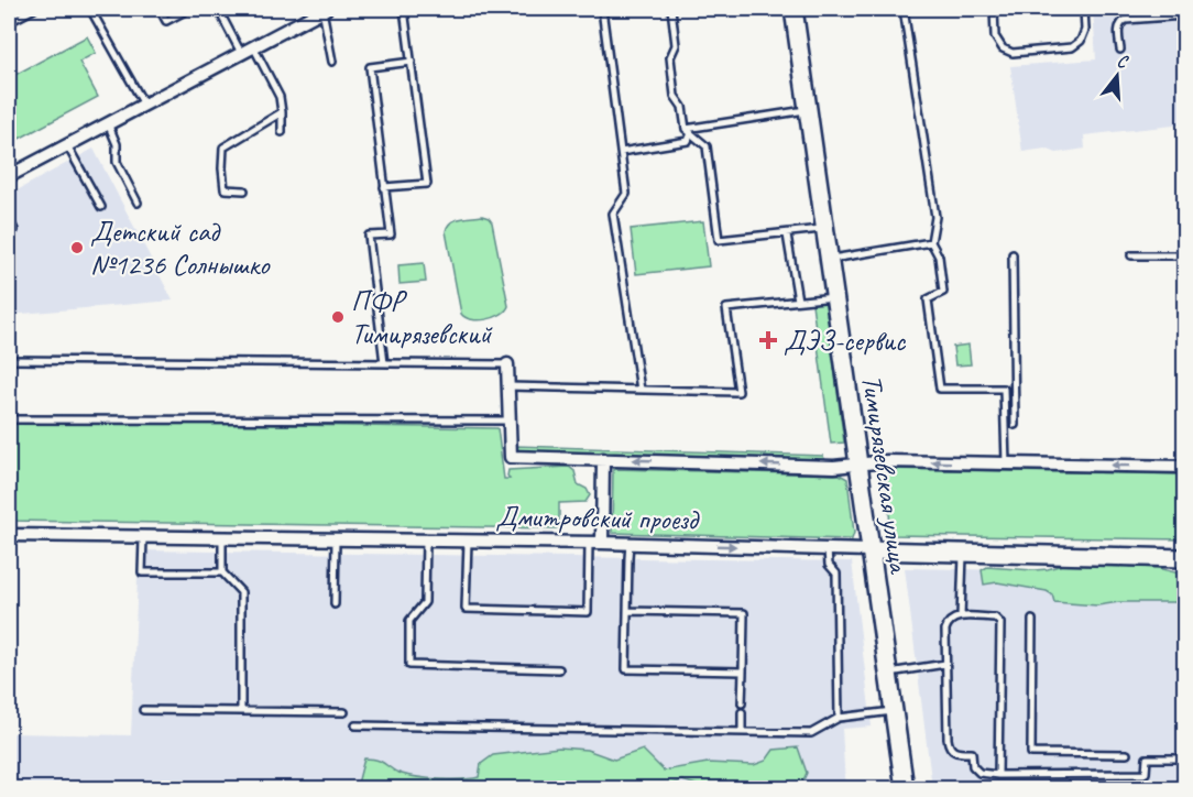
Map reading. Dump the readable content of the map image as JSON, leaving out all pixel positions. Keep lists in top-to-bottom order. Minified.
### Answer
{"streets":{"main road":["Тимирязевская улица","Дмитровский проезд"]},"crossings":[["Тимирязевская улица","Дмитровский проезд"]],"places":{"other":["Детский сад №1236 Солнышко","ПФР Тимирязевский"],"health":["ДЭЗ-сервис"]},"north":"top"}
